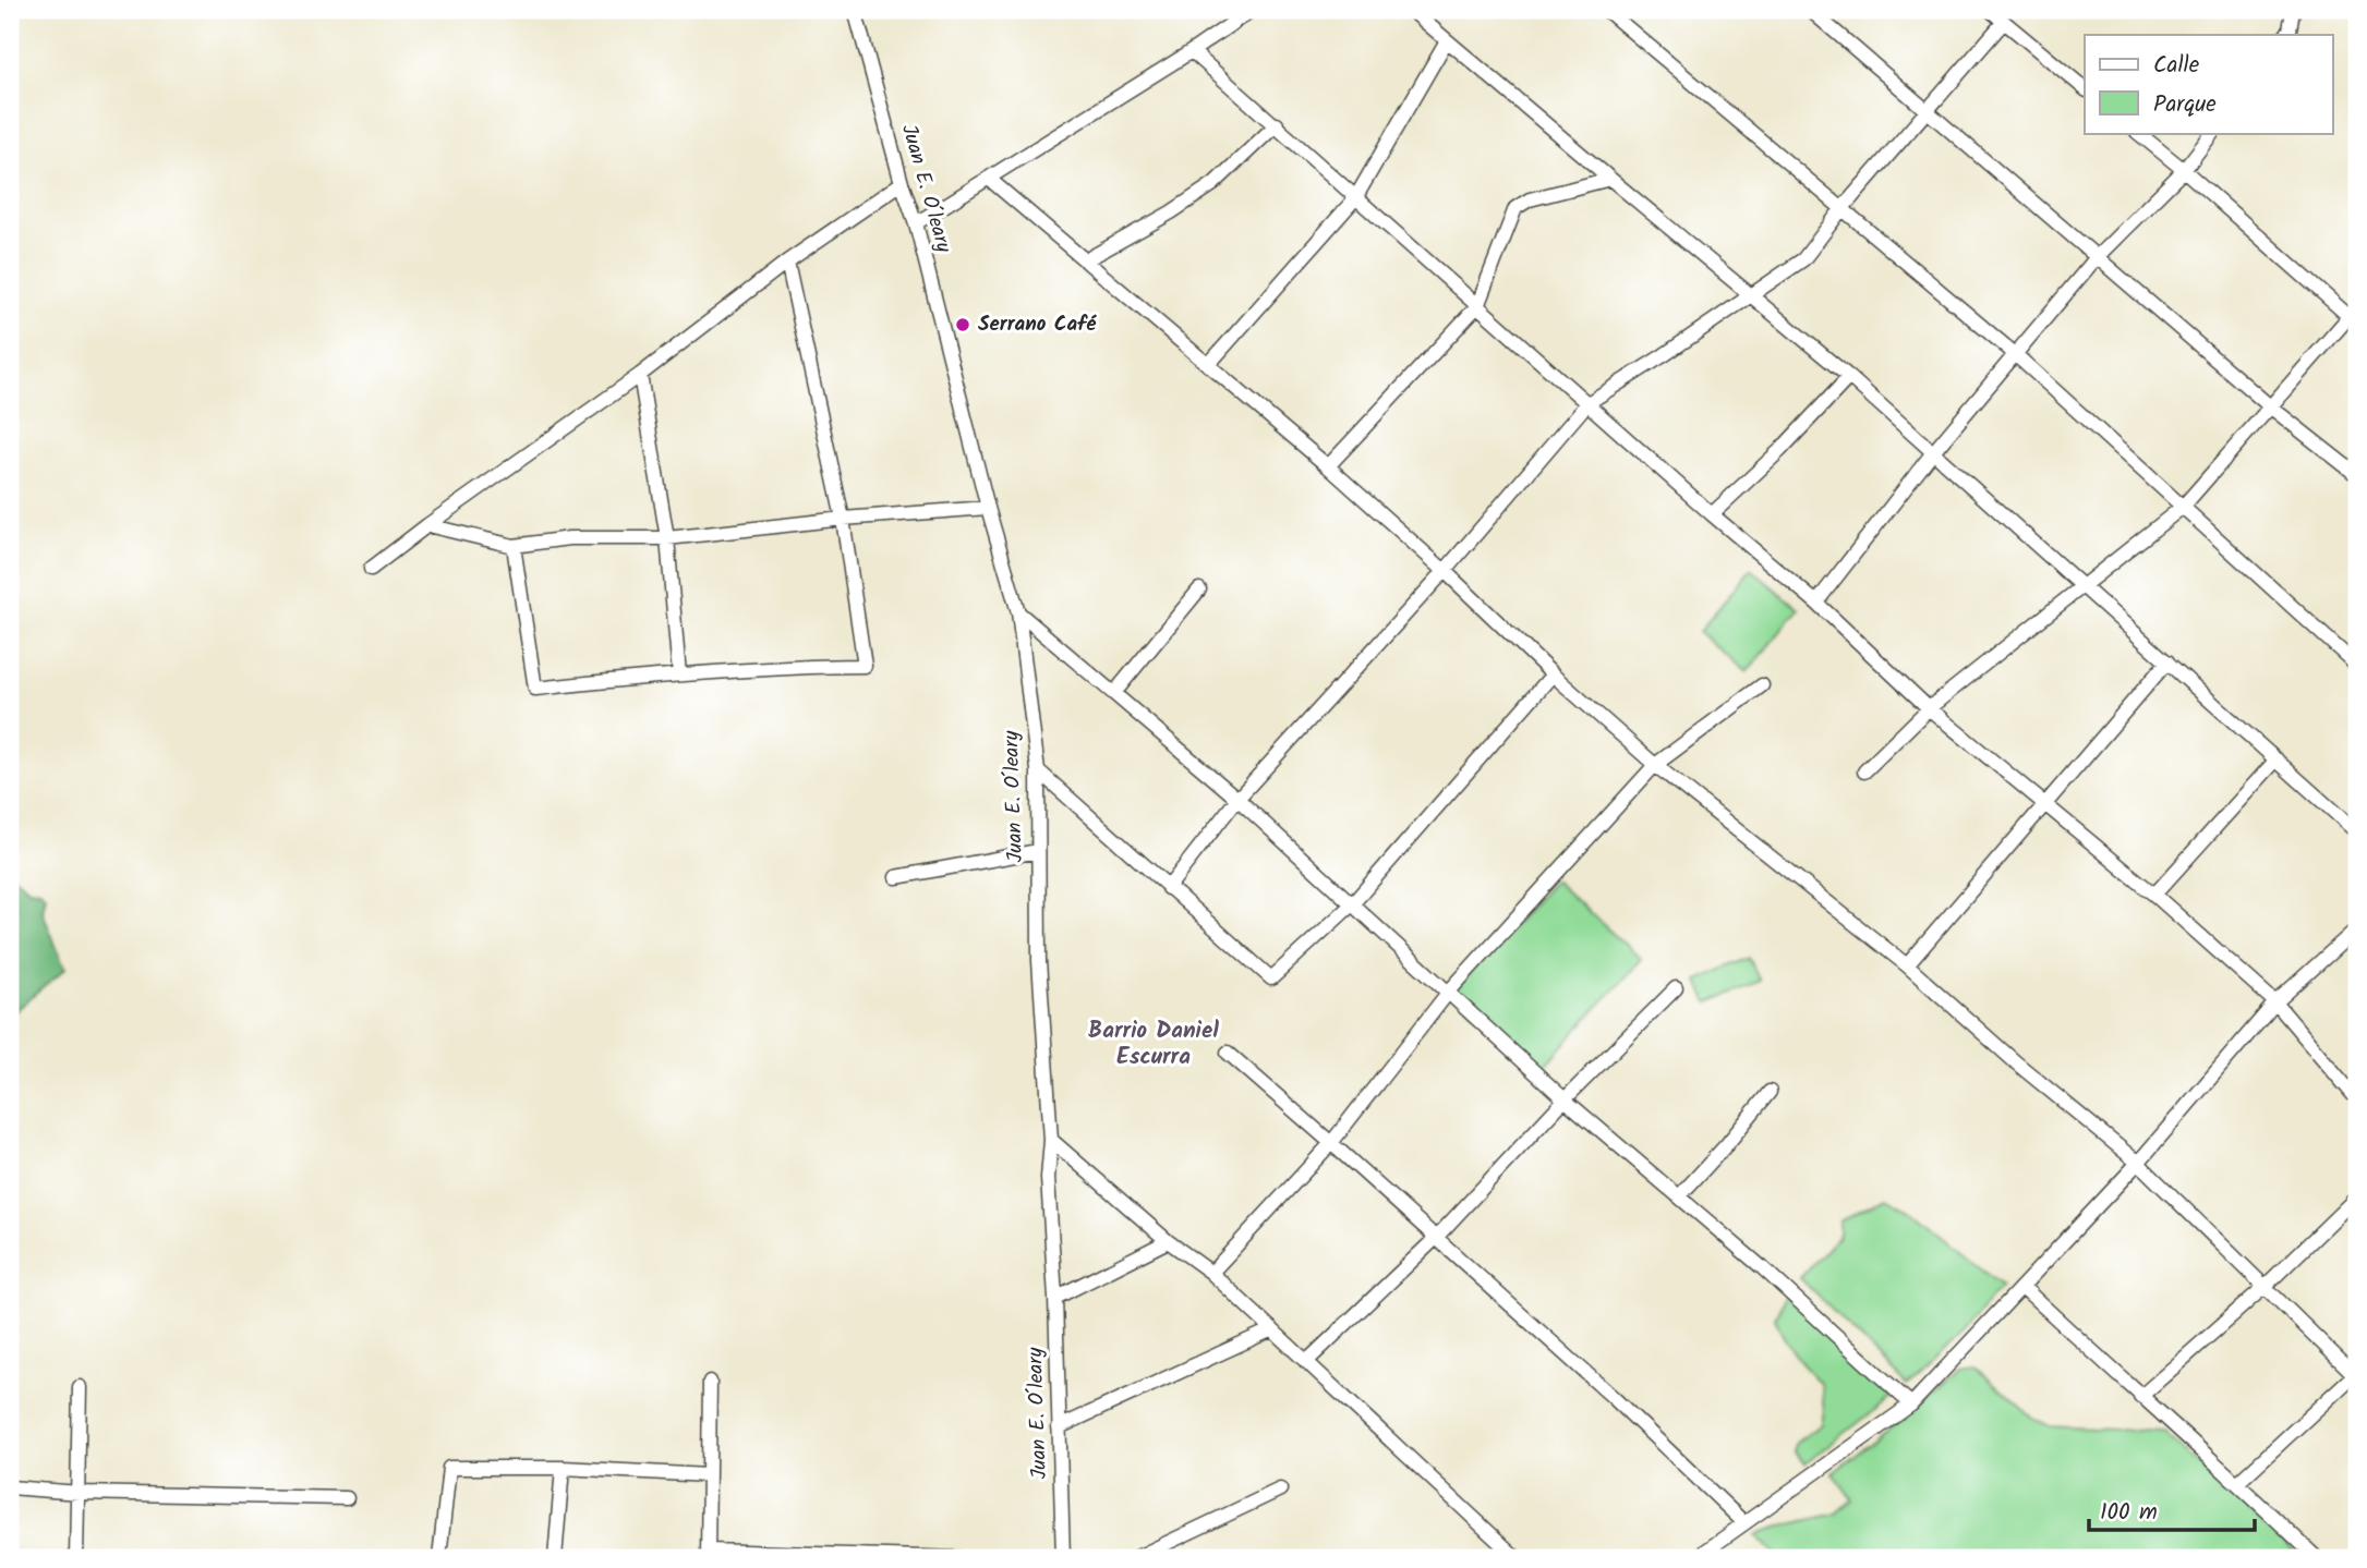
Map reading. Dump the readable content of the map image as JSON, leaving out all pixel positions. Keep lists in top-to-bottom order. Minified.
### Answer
{"streets":{"street":["Juan E. O´leary"]},"districts":["Barrio Daniel Escurra"],"places":["Serrano Café"],"legend":["Calle","Parque"],"scale_bar":"100 m"}
